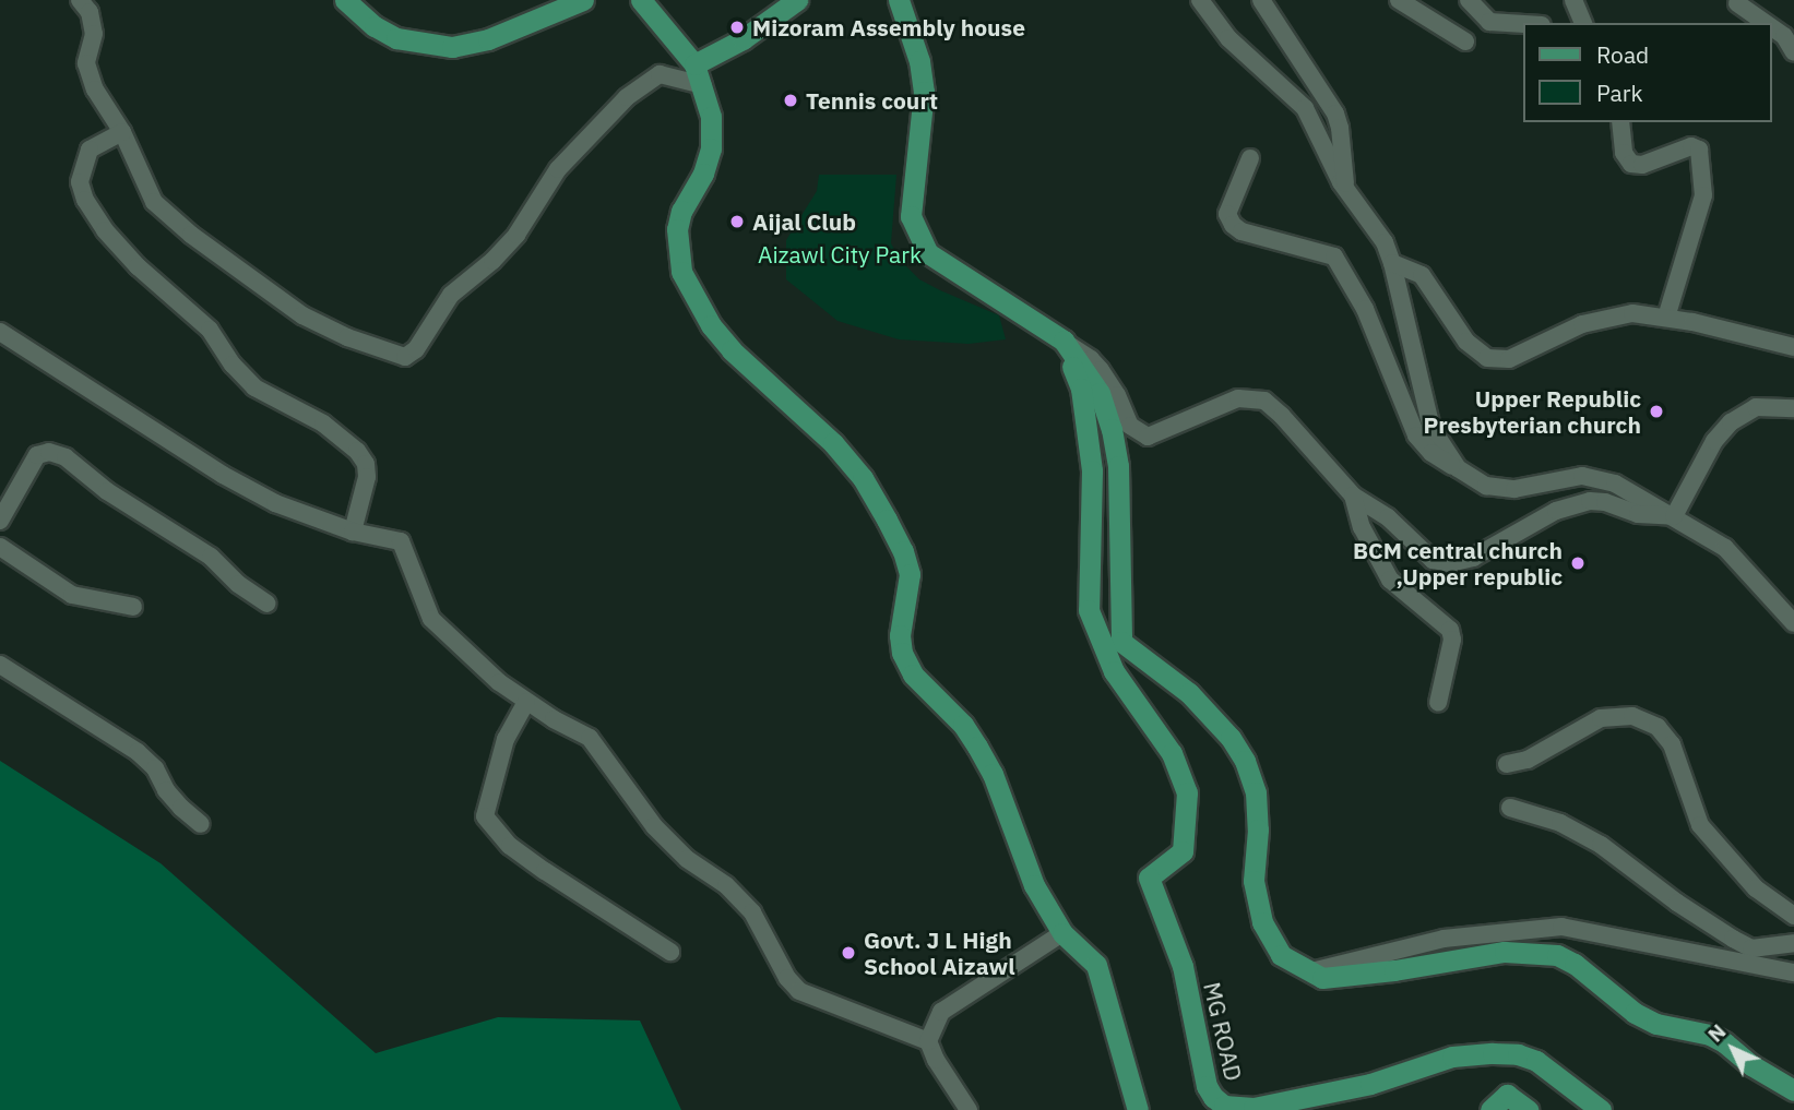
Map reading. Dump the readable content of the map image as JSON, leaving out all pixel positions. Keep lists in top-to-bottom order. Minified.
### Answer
{"streets":{"main road":["MG ROAD"]},"parks":["Aizawl City Park"],"places":["Mizoram Assembly house","Tennis court","Aijal Club","Upper Republic Presbyterian church","BCM central church ,Upper republic","Govt. J L High School Aizawl"],"legend":["Road","Park"],"north":"top left"}
